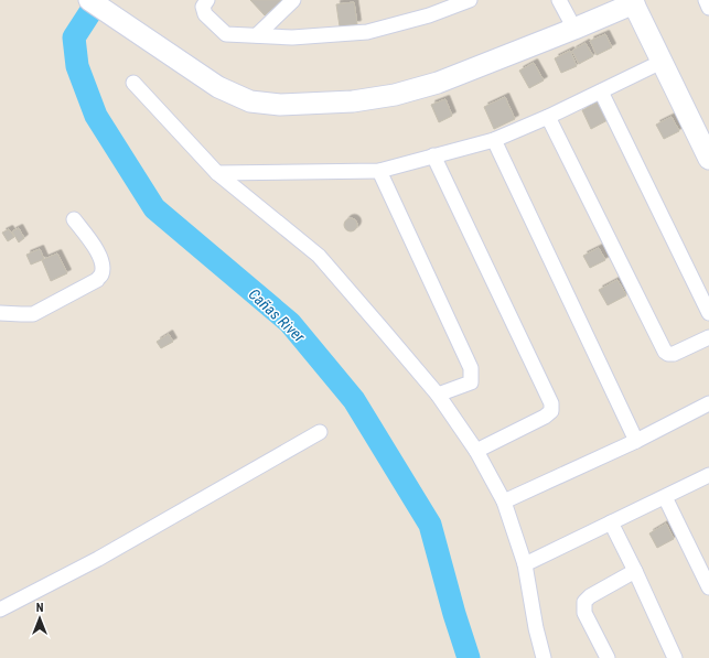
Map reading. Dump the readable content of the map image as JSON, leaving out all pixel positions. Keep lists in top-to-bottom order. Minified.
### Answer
{"water":["Cañas River"],"north":"top"}
